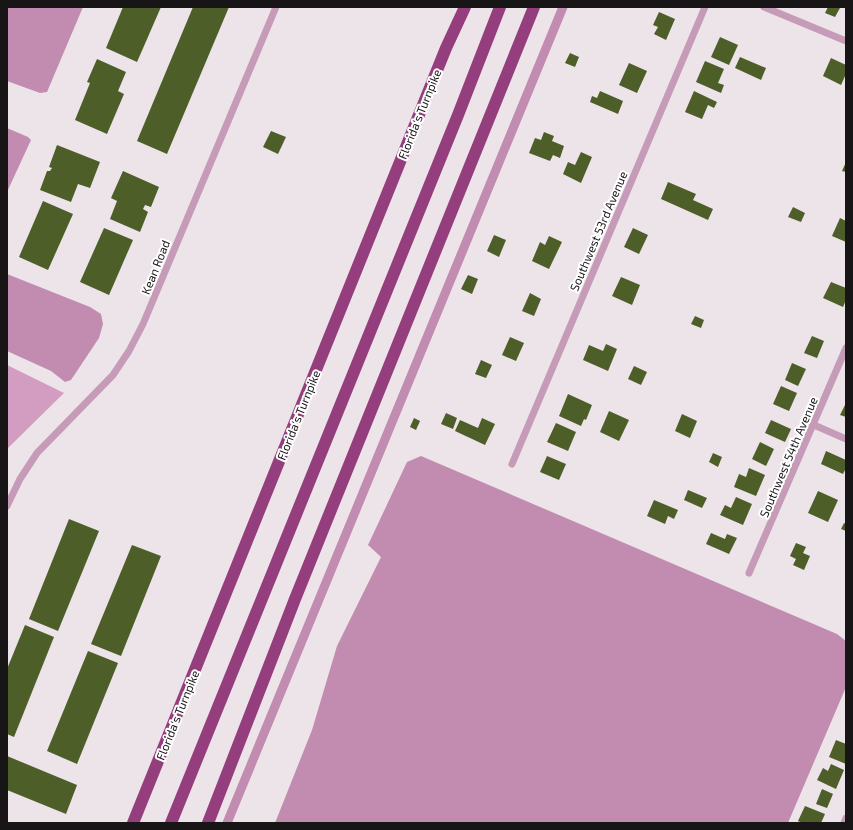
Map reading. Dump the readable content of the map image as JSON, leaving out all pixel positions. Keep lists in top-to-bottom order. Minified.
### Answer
{"streets":{"highway":["Florida's Turnpike"],"street":["Southwest 53rd Avenue","Kean Road","Southwest 54th Avenue"]}}
